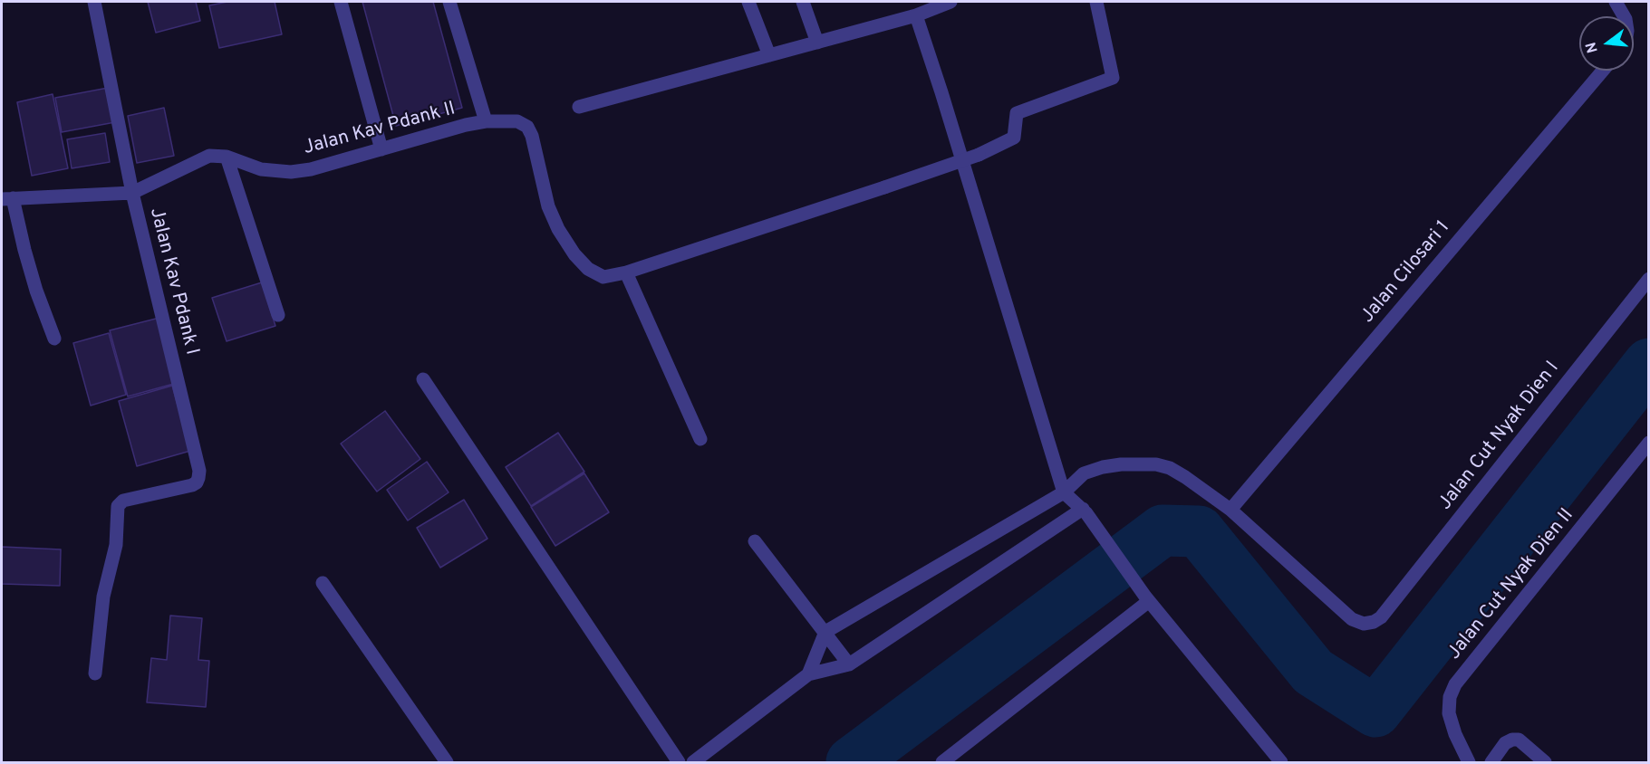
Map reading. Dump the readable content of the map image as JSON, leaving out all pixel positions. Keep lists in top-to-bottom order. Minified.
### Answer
{"streets":{"street":["Jalan Kav Pdank II","Jalan Cilosari 1","Jalan Kav Pdank I","Jalan Cut Nyak Dien I","Jalan Cut Nyak Dien II"]},"crossings":[["Jalan Kav Pdank II","Jalan Kav Pdank I"],["Jalan Cilosari 1","Jalan Cut Nyak Dien I"]],"north":"left"}
